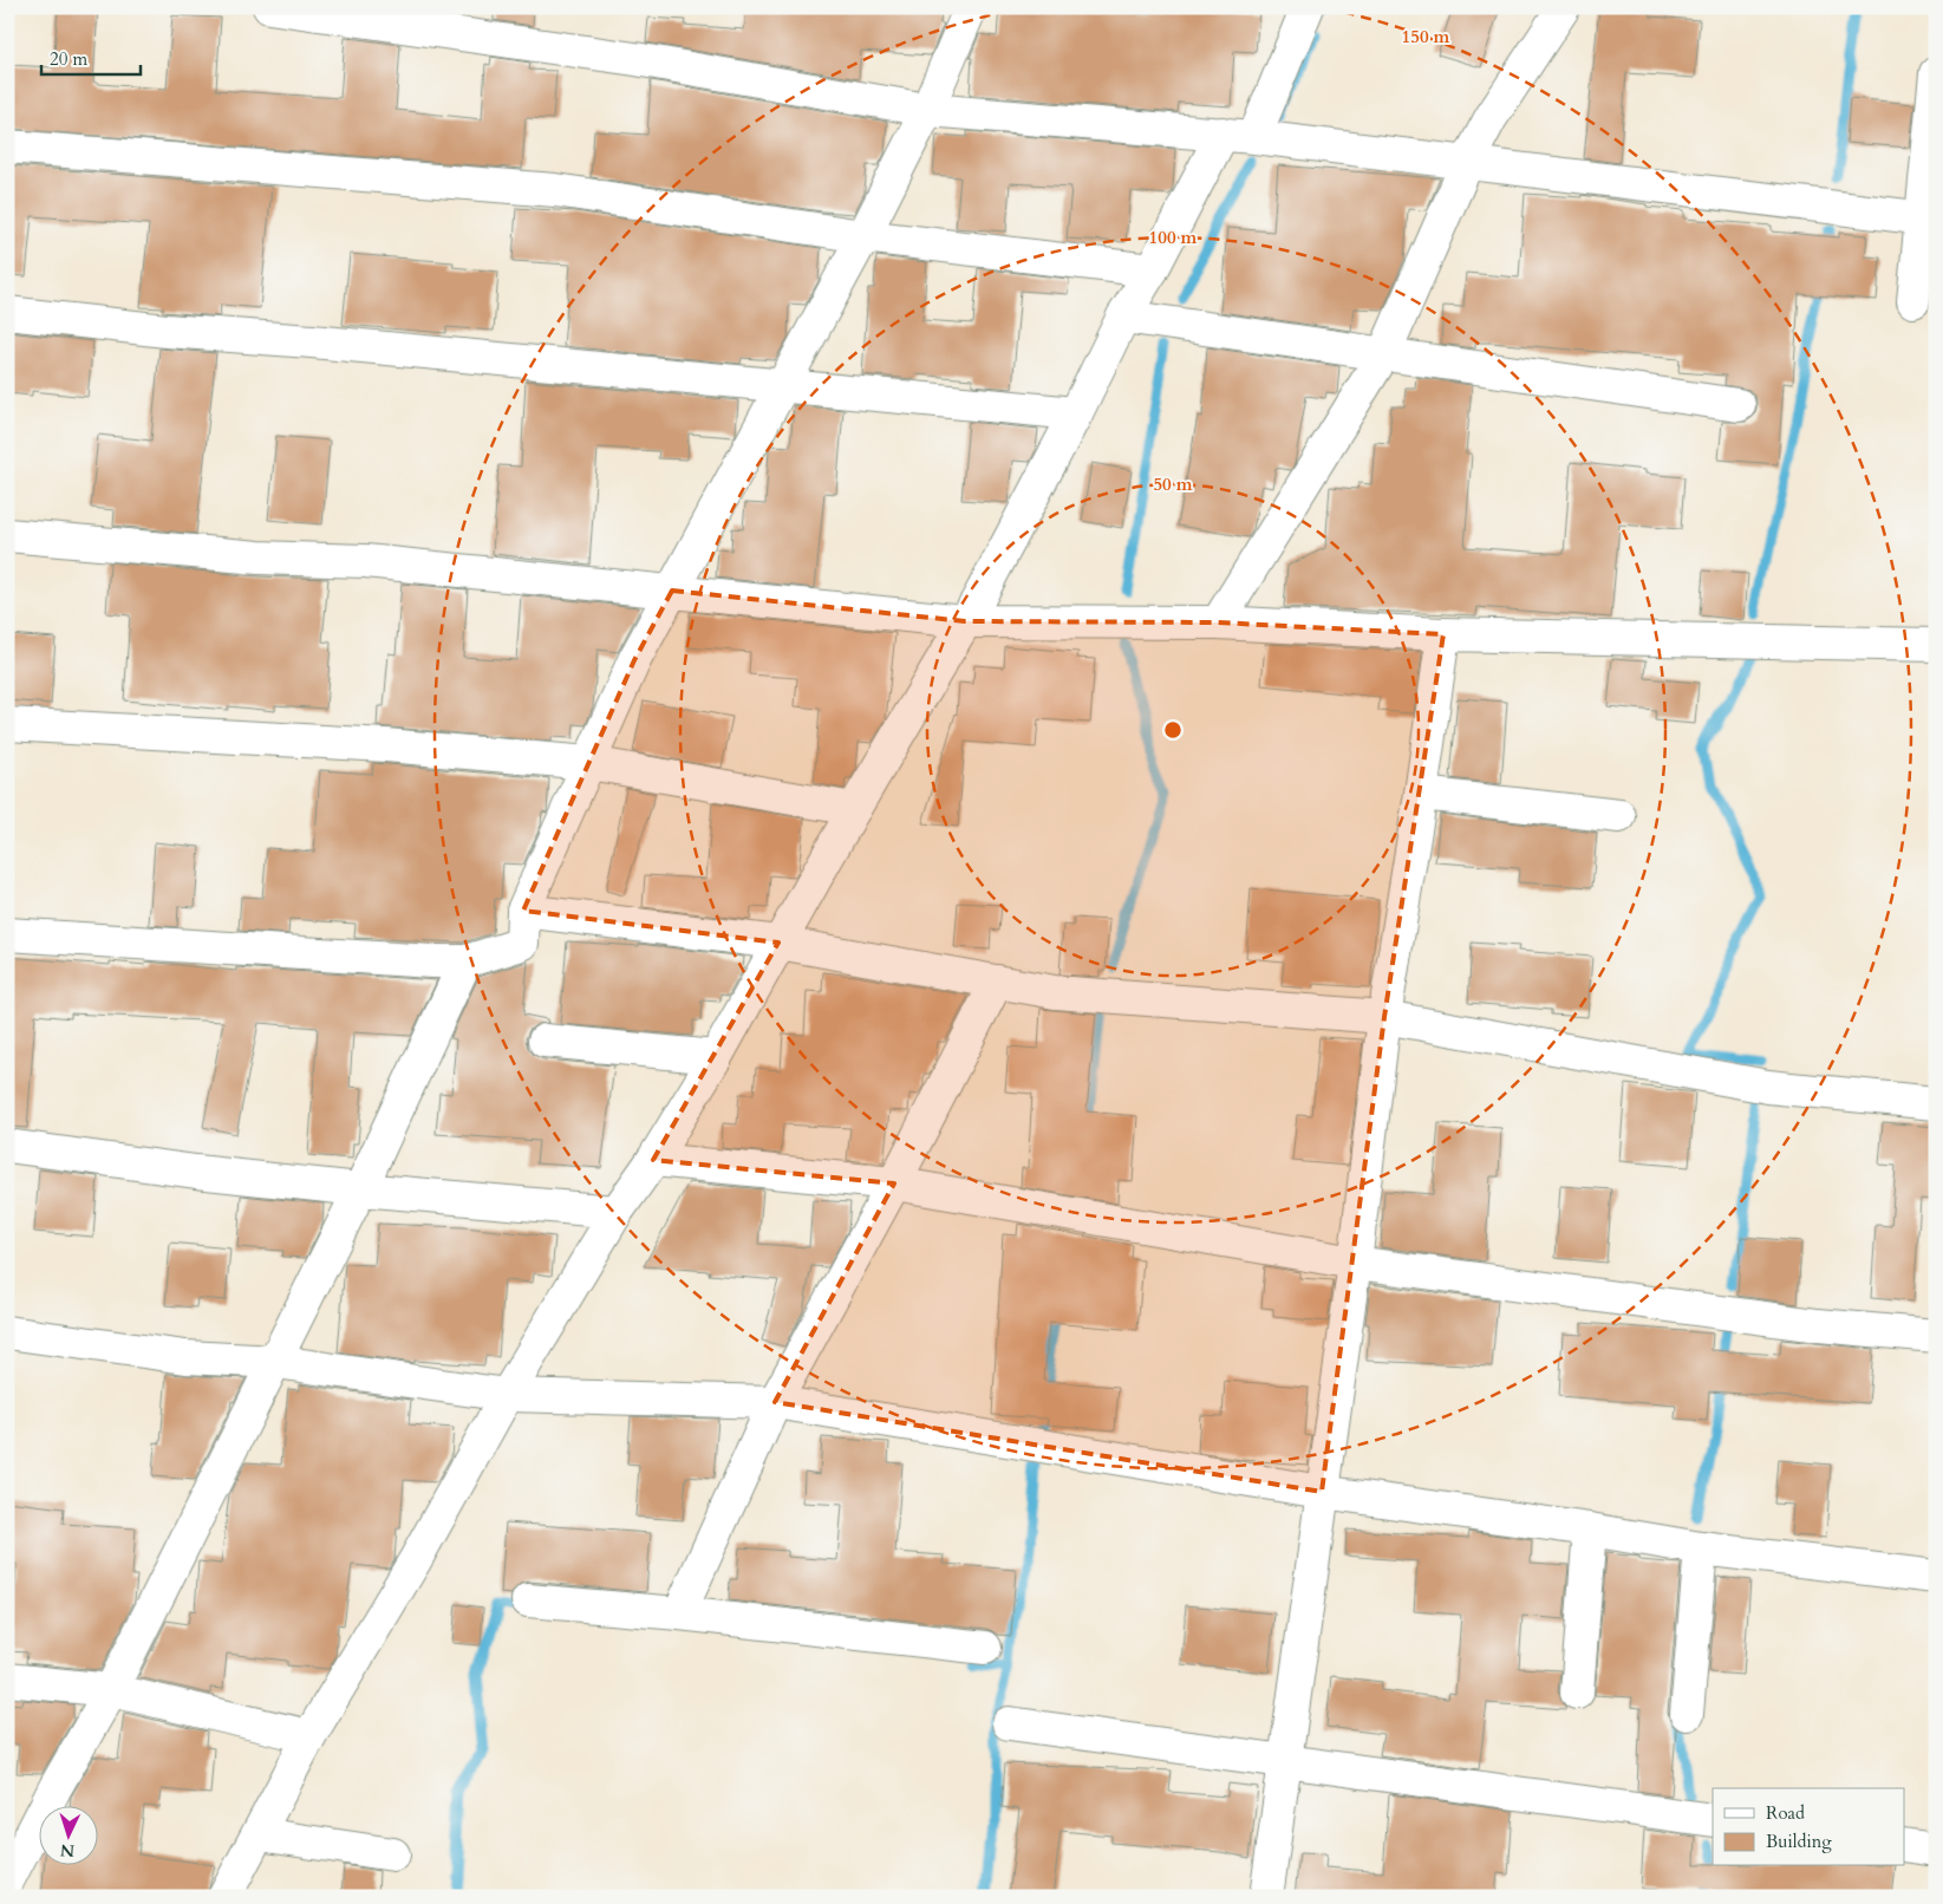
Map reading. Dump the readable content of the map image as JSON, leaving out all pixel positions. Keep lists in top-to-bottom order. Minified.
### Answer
{"legend":["Road","Building"],"scale_bar":"20 m","north":"bottom","rings":["150 m","100 m","50 m"]}
